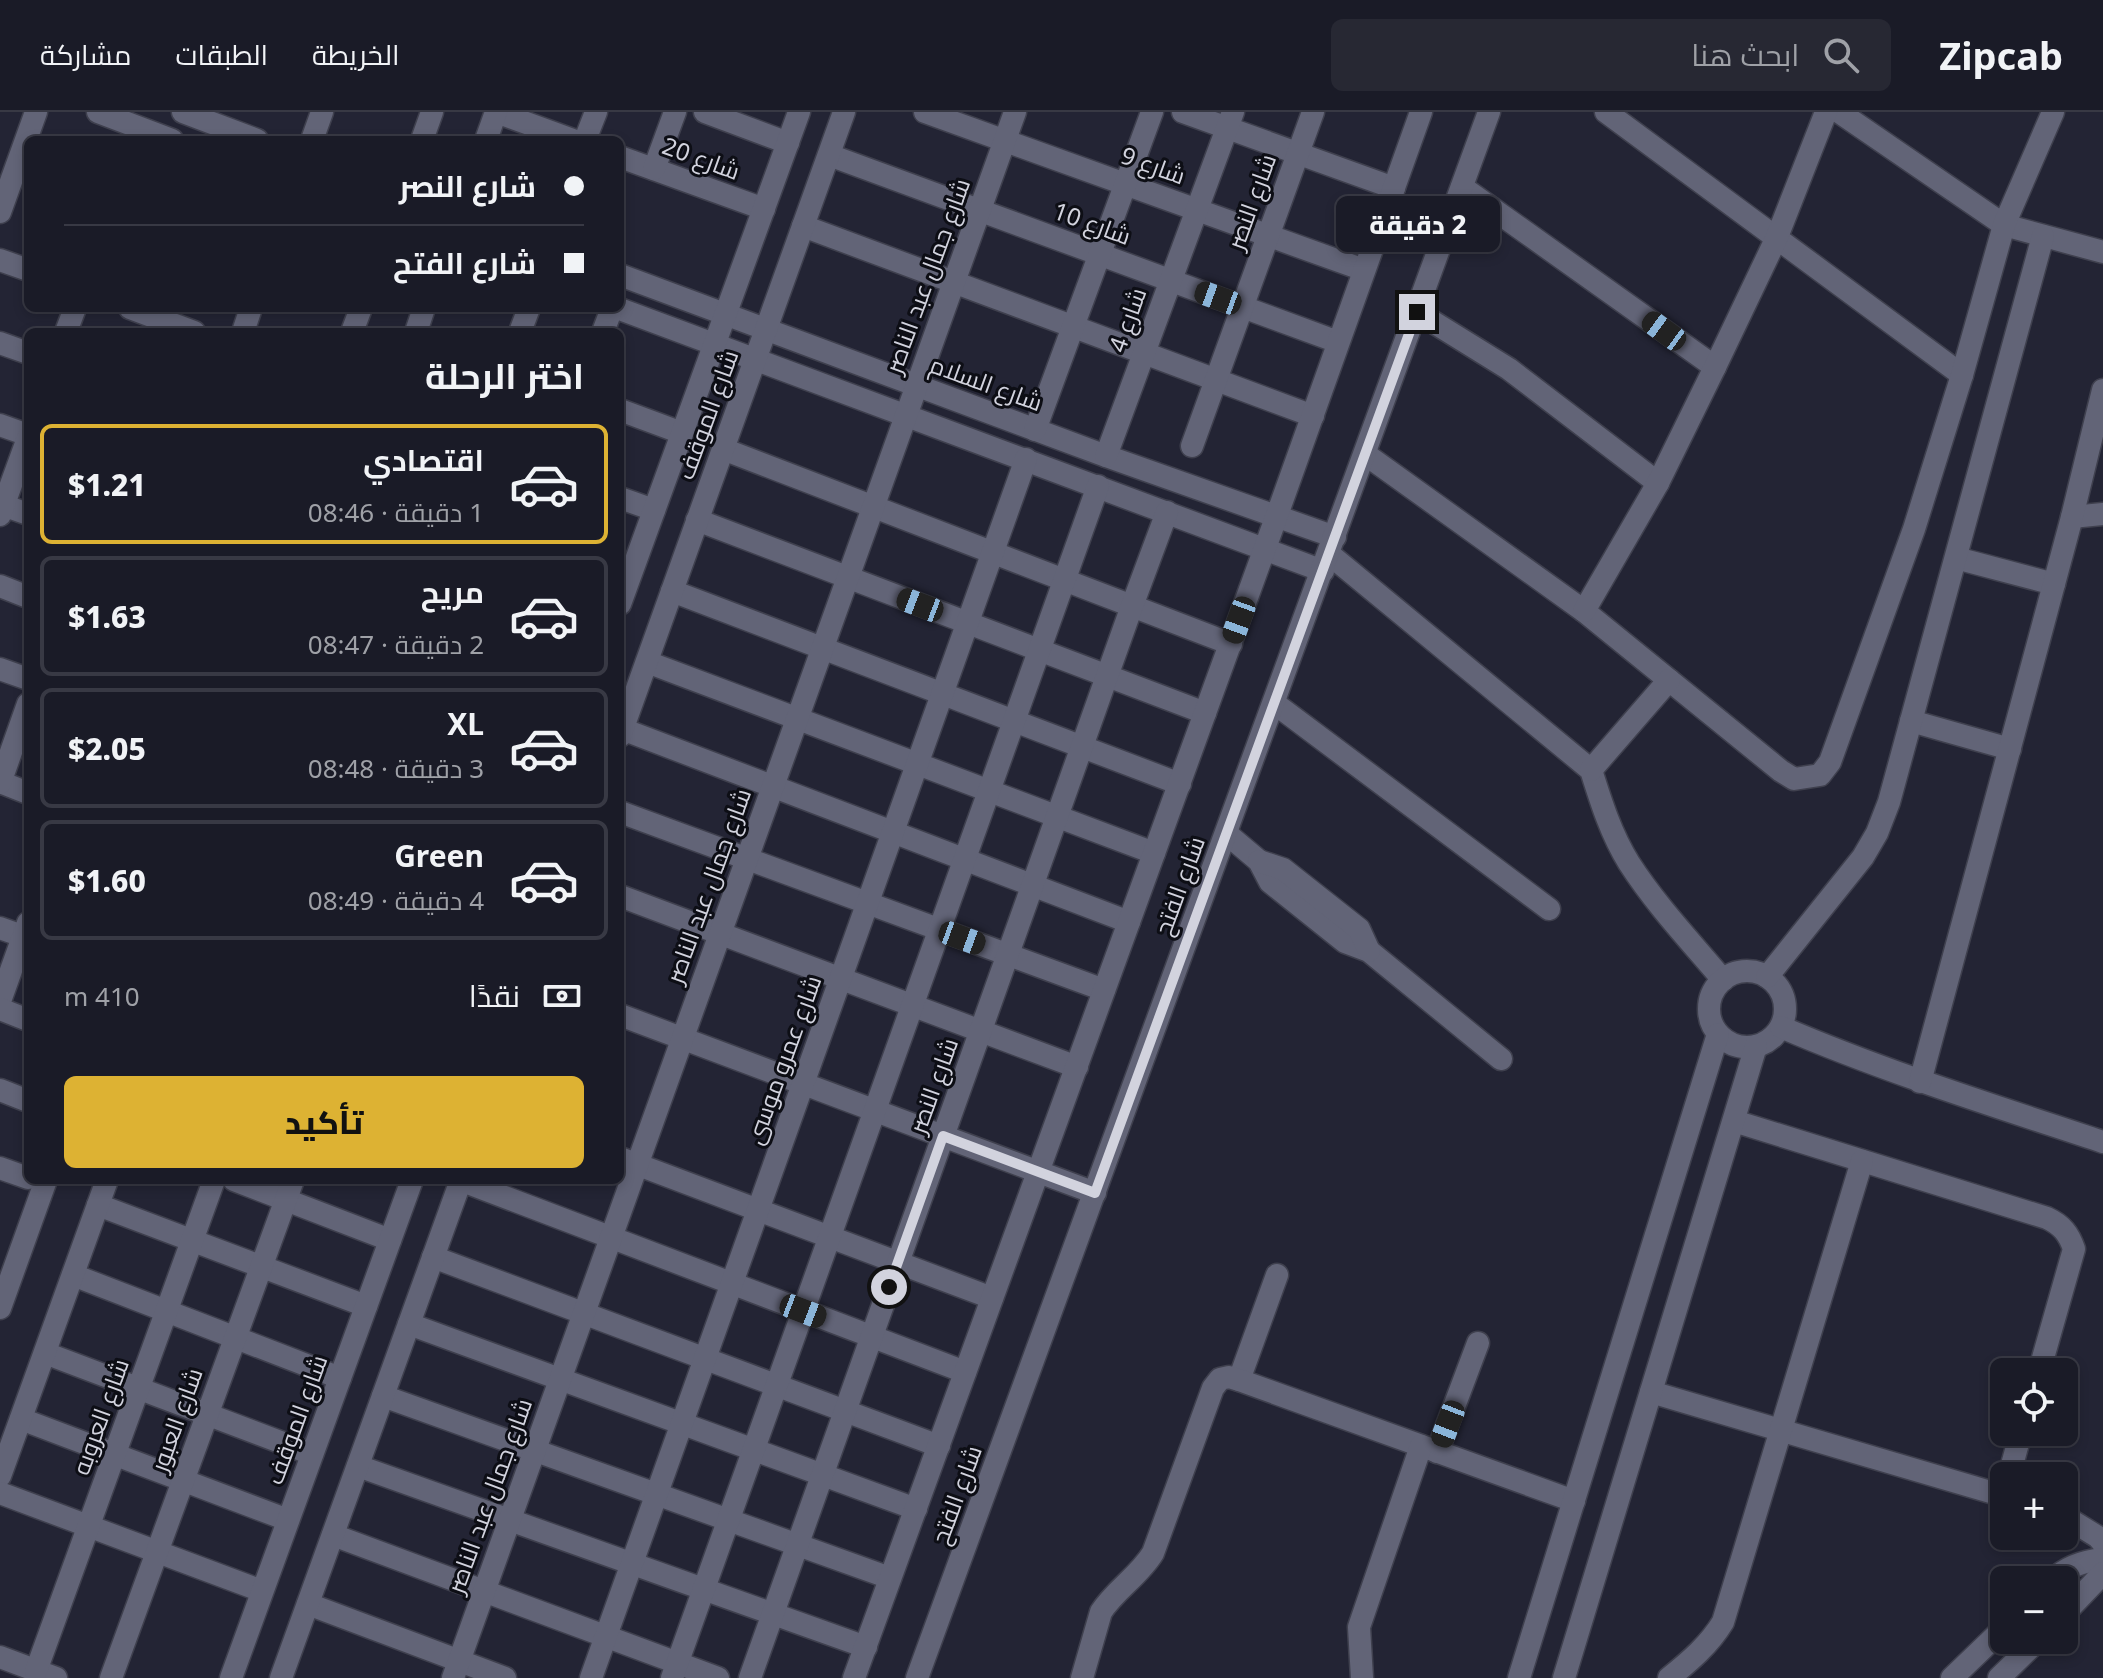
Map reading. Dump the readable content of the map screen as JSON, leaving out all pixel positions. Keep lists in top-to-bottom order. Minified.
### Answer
{"streets":{"street":["شارع 20","شارع 9","شارع النصر","شارع 10","شارع جمال عبد الناصر","شارع 4","شارع السلام","شارع الموقف","شارع الفتح","شارع عمرو موسى","شارع العروبه","شارع العبور"]},"crossings":[["شارع 20","شارع الموقف"],["شارع 9","شارع النصر"],["شارع 9","شارع جمال عبد الناصر"],["شارع 9","شارع 4"],["شارع 9","شارع الفتح"],["شارع النصر","شارع 10"],["شارع 10","شارع جمال عبد الناصر"],["شارع 10","شارع 4"],["شارع 10","شارع الموقف"],["شارع 10","شارع الفتح"],["شارع جمال عبد الناصر","شارع السلام"],["شارع 4","شارع السلام"],["شارع السلام","شارع الموقف"],["شارع السلام","شارع الفتح"]],"page":{"header":"Zipcab","search":"ابحث هنا","nav":["الخريطة","الطبقات","مشاركة"],"banner":["شارع النصر","شارع الفتح"],"bubble":"2 دقيقة","heading":"اختر الرحلة","list":[{"name":"اقتصادي","note":"1 دقيقة · 08:46","value":"$1.21"},{"name":"مريح","note":"2 دقيقة · 08:47","value":"$1.63"},{"name":"XL","note":"3 دقيقة · 08:48","value":"$2.05"},{"name":"Green","note":"4 دقيقة · 08:49","value":"$1.60"}],"pay":["نقدًا","410 m"],"buttons":"تأكيد","map_buttons":["+","−"]}}
